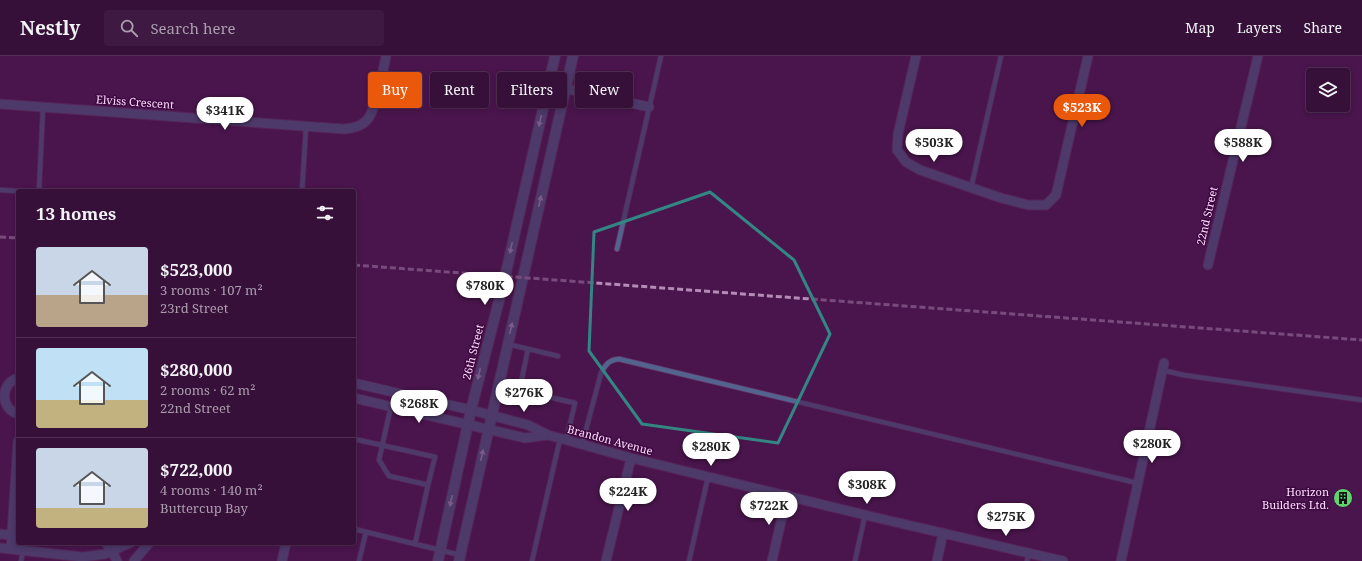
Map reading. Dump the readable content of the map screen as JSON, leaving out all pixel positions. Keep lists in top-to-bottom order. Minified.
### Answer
{"streets":{"street":["Elviss Crescent","22nd Street","26th Street","Brandon Avenue"]},"crossings":[["26th Street","Brandon Avenue"]],"places":{"building":["Horizon Builders Ltd."]},"page":{"header":"Nestly","search":"Search here","nav":["Map","Layers","Share"],"chip":["Buy","Rent","Filters","New"],"price":["$523K","$341K","$503K","$588K","$780K","$276K","$268K","$280K","$280K","$308K","$224K","$722K","$275K"],"heading":"13 homes","list":[{"name":"$523,000","note":"3 rooms · 107 m² · 23rd Street"},{"name":"$280,000","note":"2 rooms · 62 m² · 22nd Street"},{"name":"$722,000","note":"4 rooms · 140 m² · Buttercup Bay"}]}}
